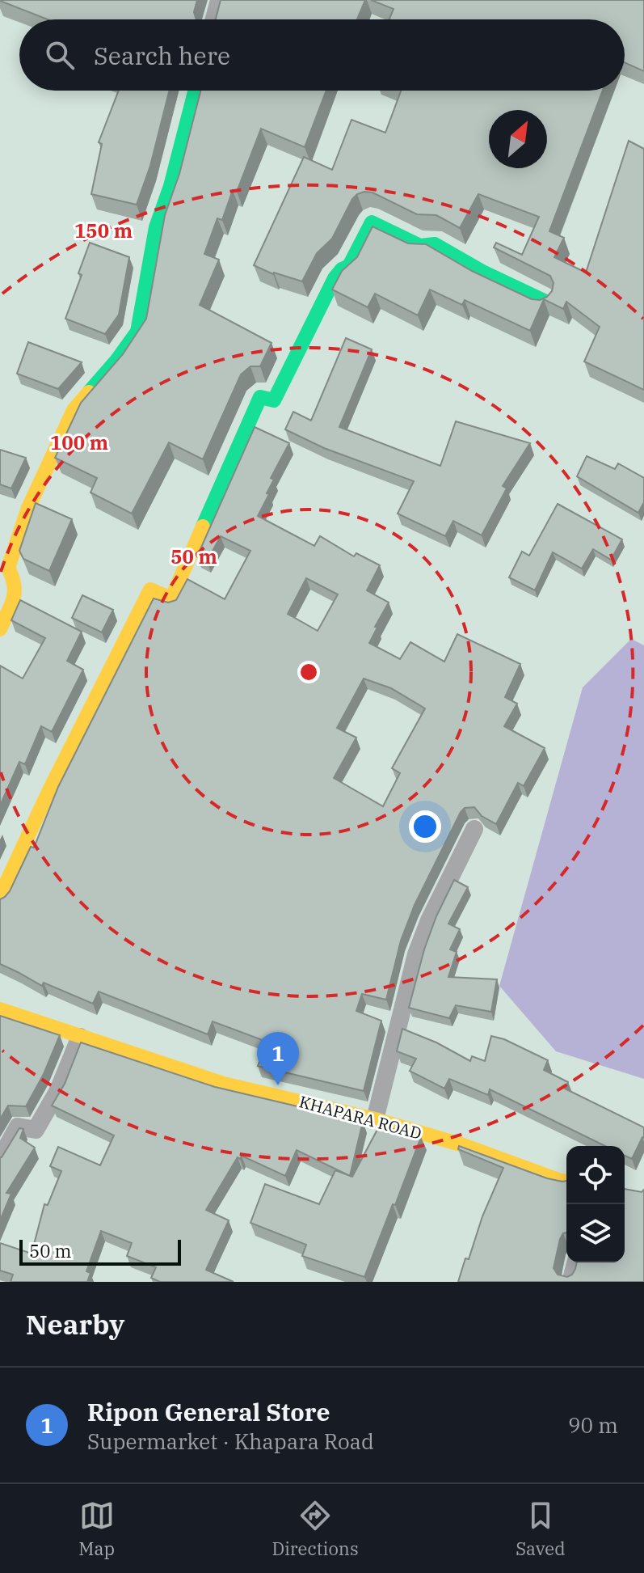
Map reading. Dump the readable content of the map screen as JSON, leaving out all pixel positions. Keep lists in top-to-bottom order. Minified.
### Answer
{"streets":{"street":["KHAPARA ROAD"]},"scale_bar":"50 m","north":"top right","page":{"search":"Search here","pins":"1","scale":"50 m","heading":"Nearby","list":[{"mark":"1","name":"Ripon General Store","note":"Supermarket · Khapara Road","value":"90 m"}],"nav":["Map","Directions","Saved"]},"rings":["150 m","100 m","50 m"]}
